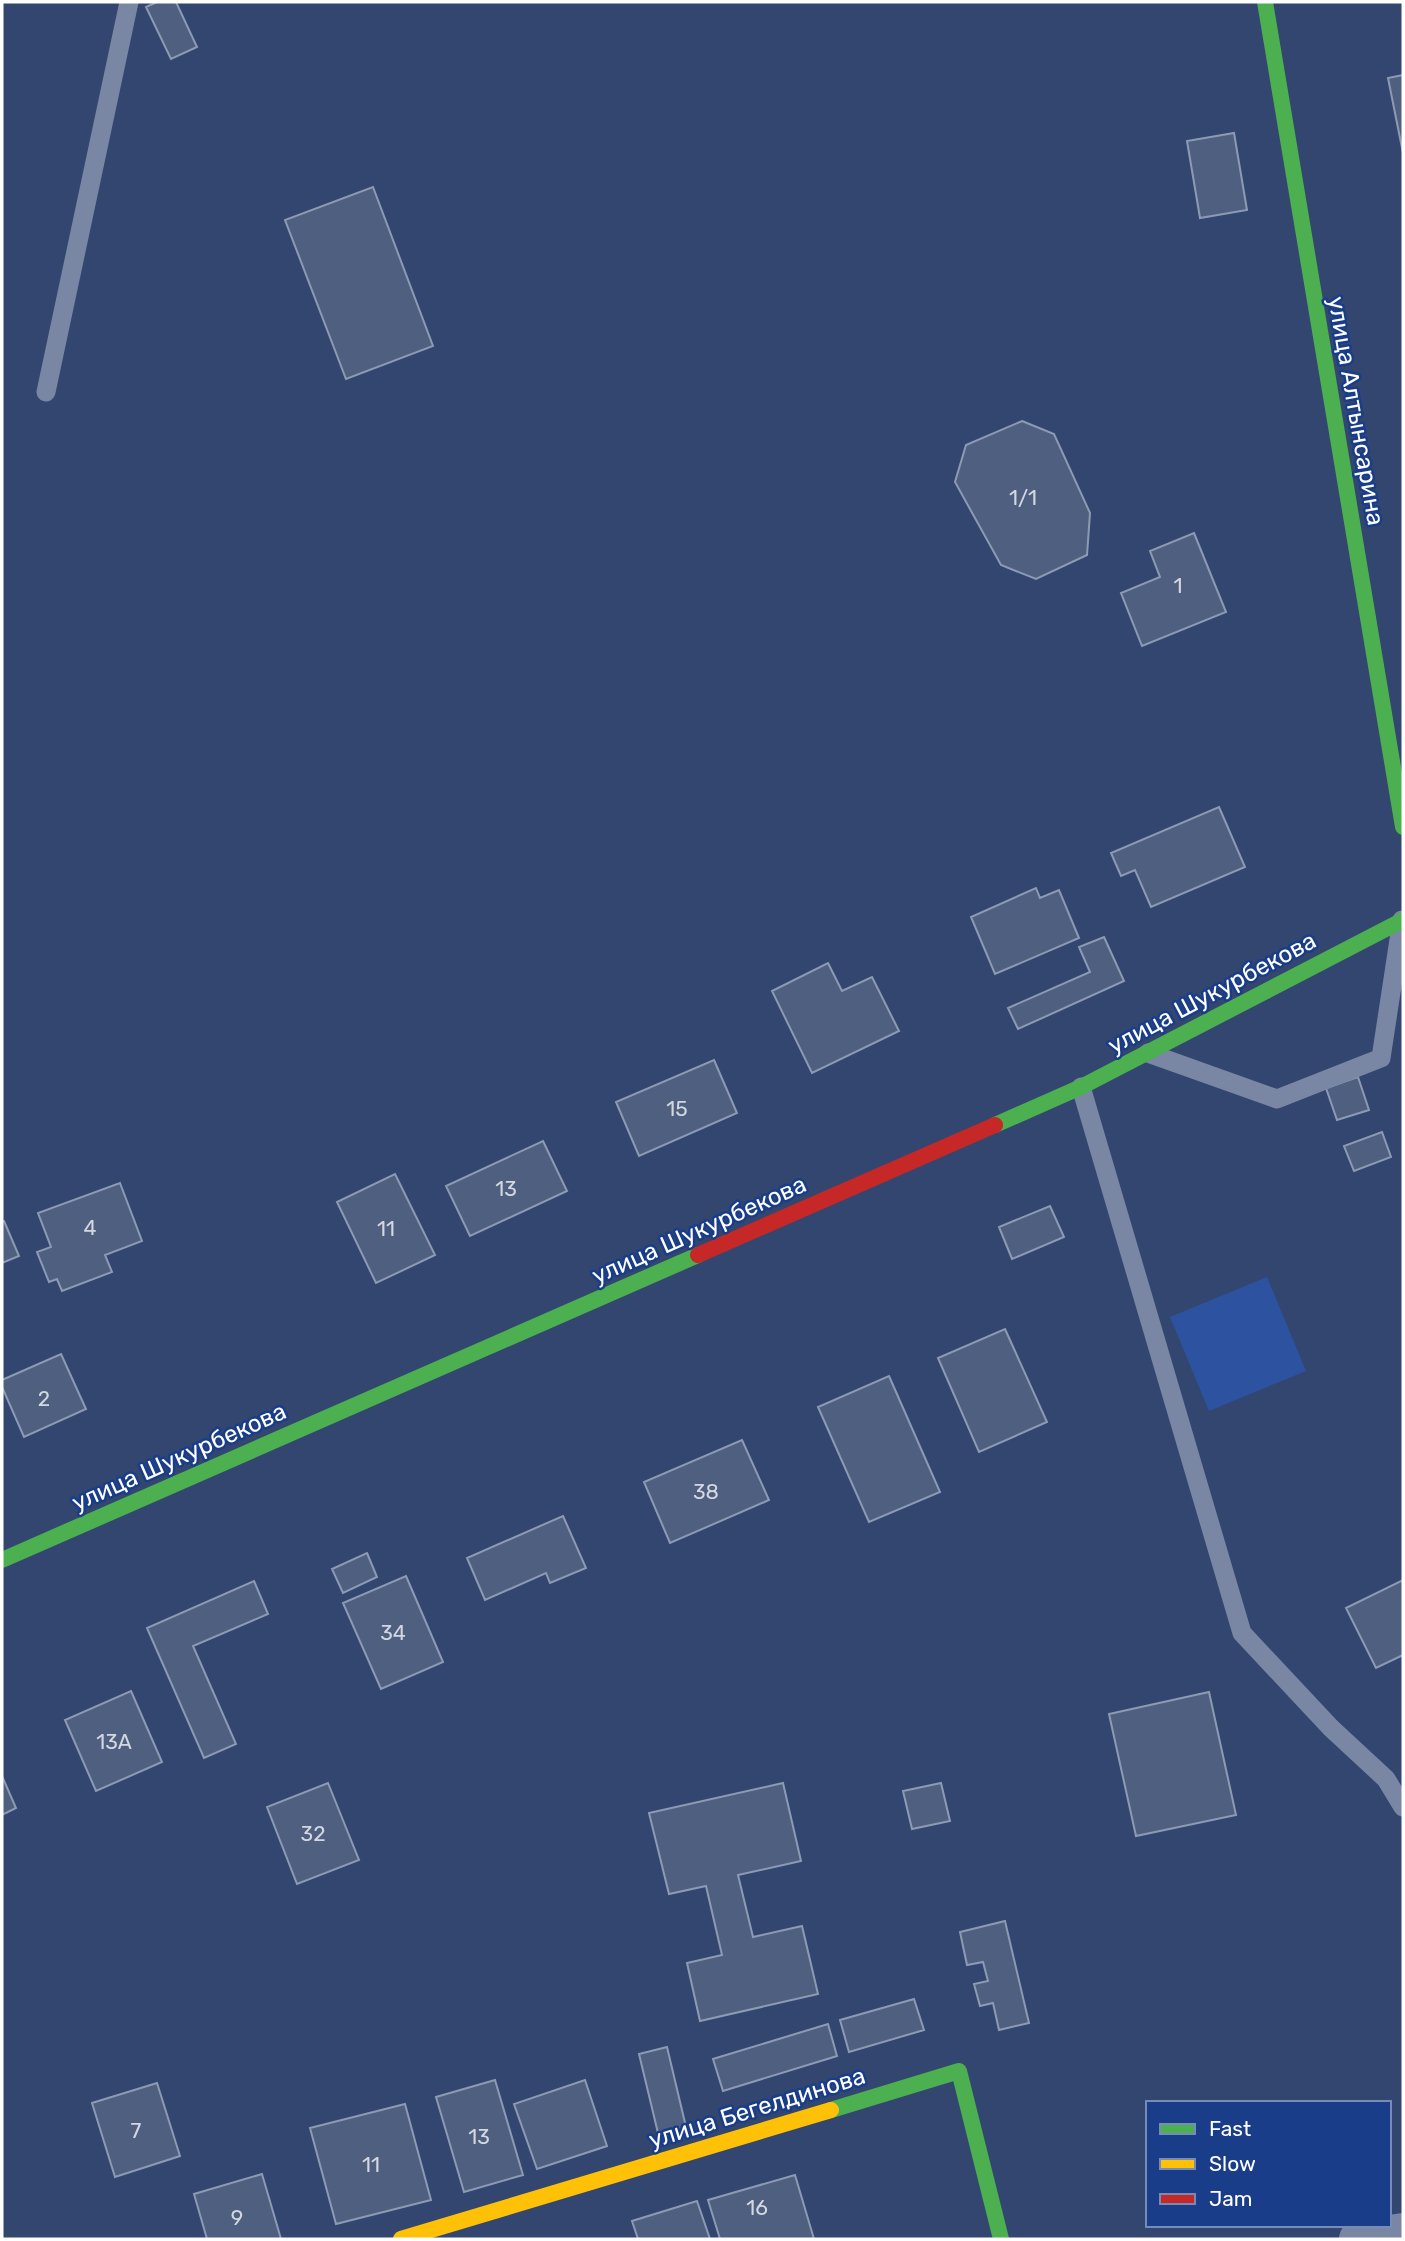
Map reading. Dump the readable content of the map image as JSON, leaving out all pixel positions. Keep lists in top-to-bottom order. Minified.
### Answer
{"streets":{"street":["улица Алтынсарина","улица Шукурбекова","улица Бегелдинова"]},"house_numbers":["1/1","1","15","13","4","11","2","38","34","13А","32","7","13","11","16","9"],"legend":["Fast","Slow","Jam"]}
